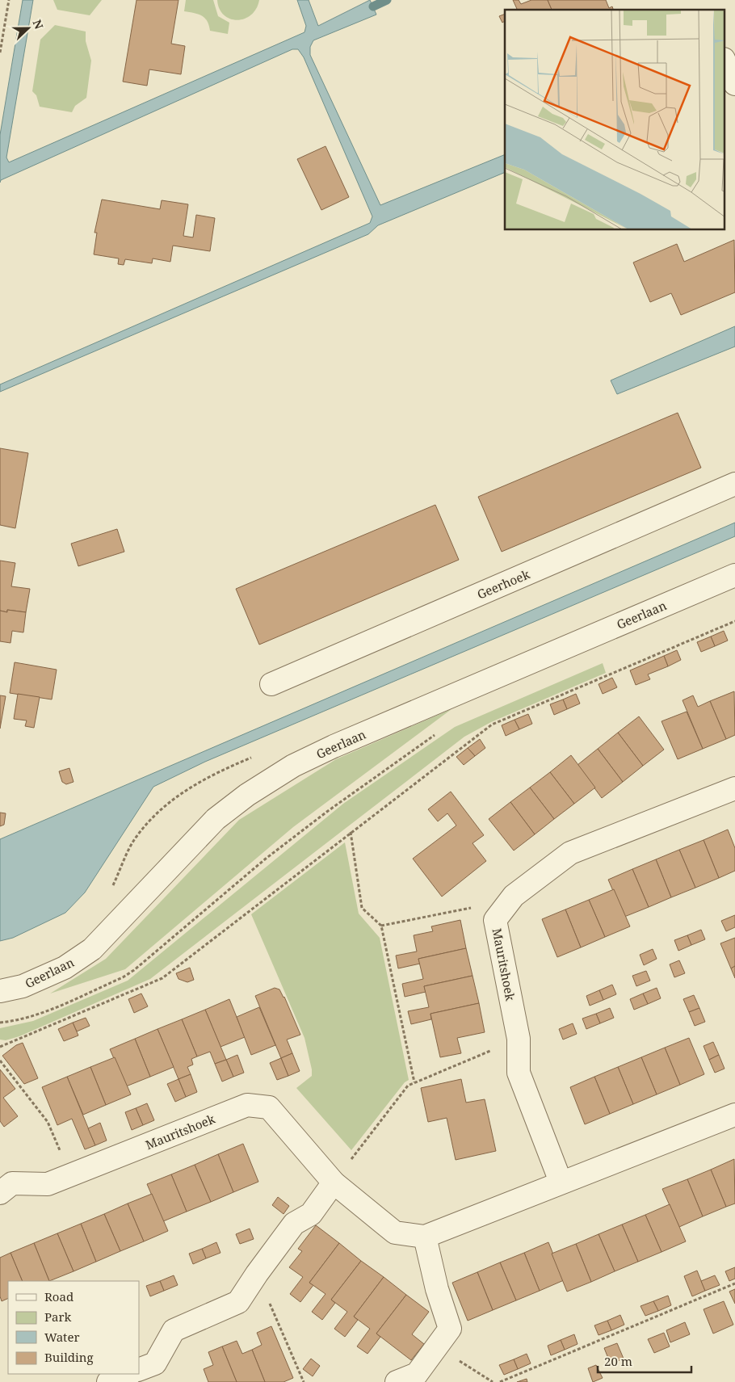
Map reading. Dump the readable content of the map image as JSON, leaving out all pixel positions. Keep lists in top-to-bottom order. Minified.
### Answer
{"streets":{"street":["Geerhoek","Geerlaan","Mauritshoek"]},"legend":["Road","Park","Water","Building"],"scale_bar":"20 m","north":"right"}
